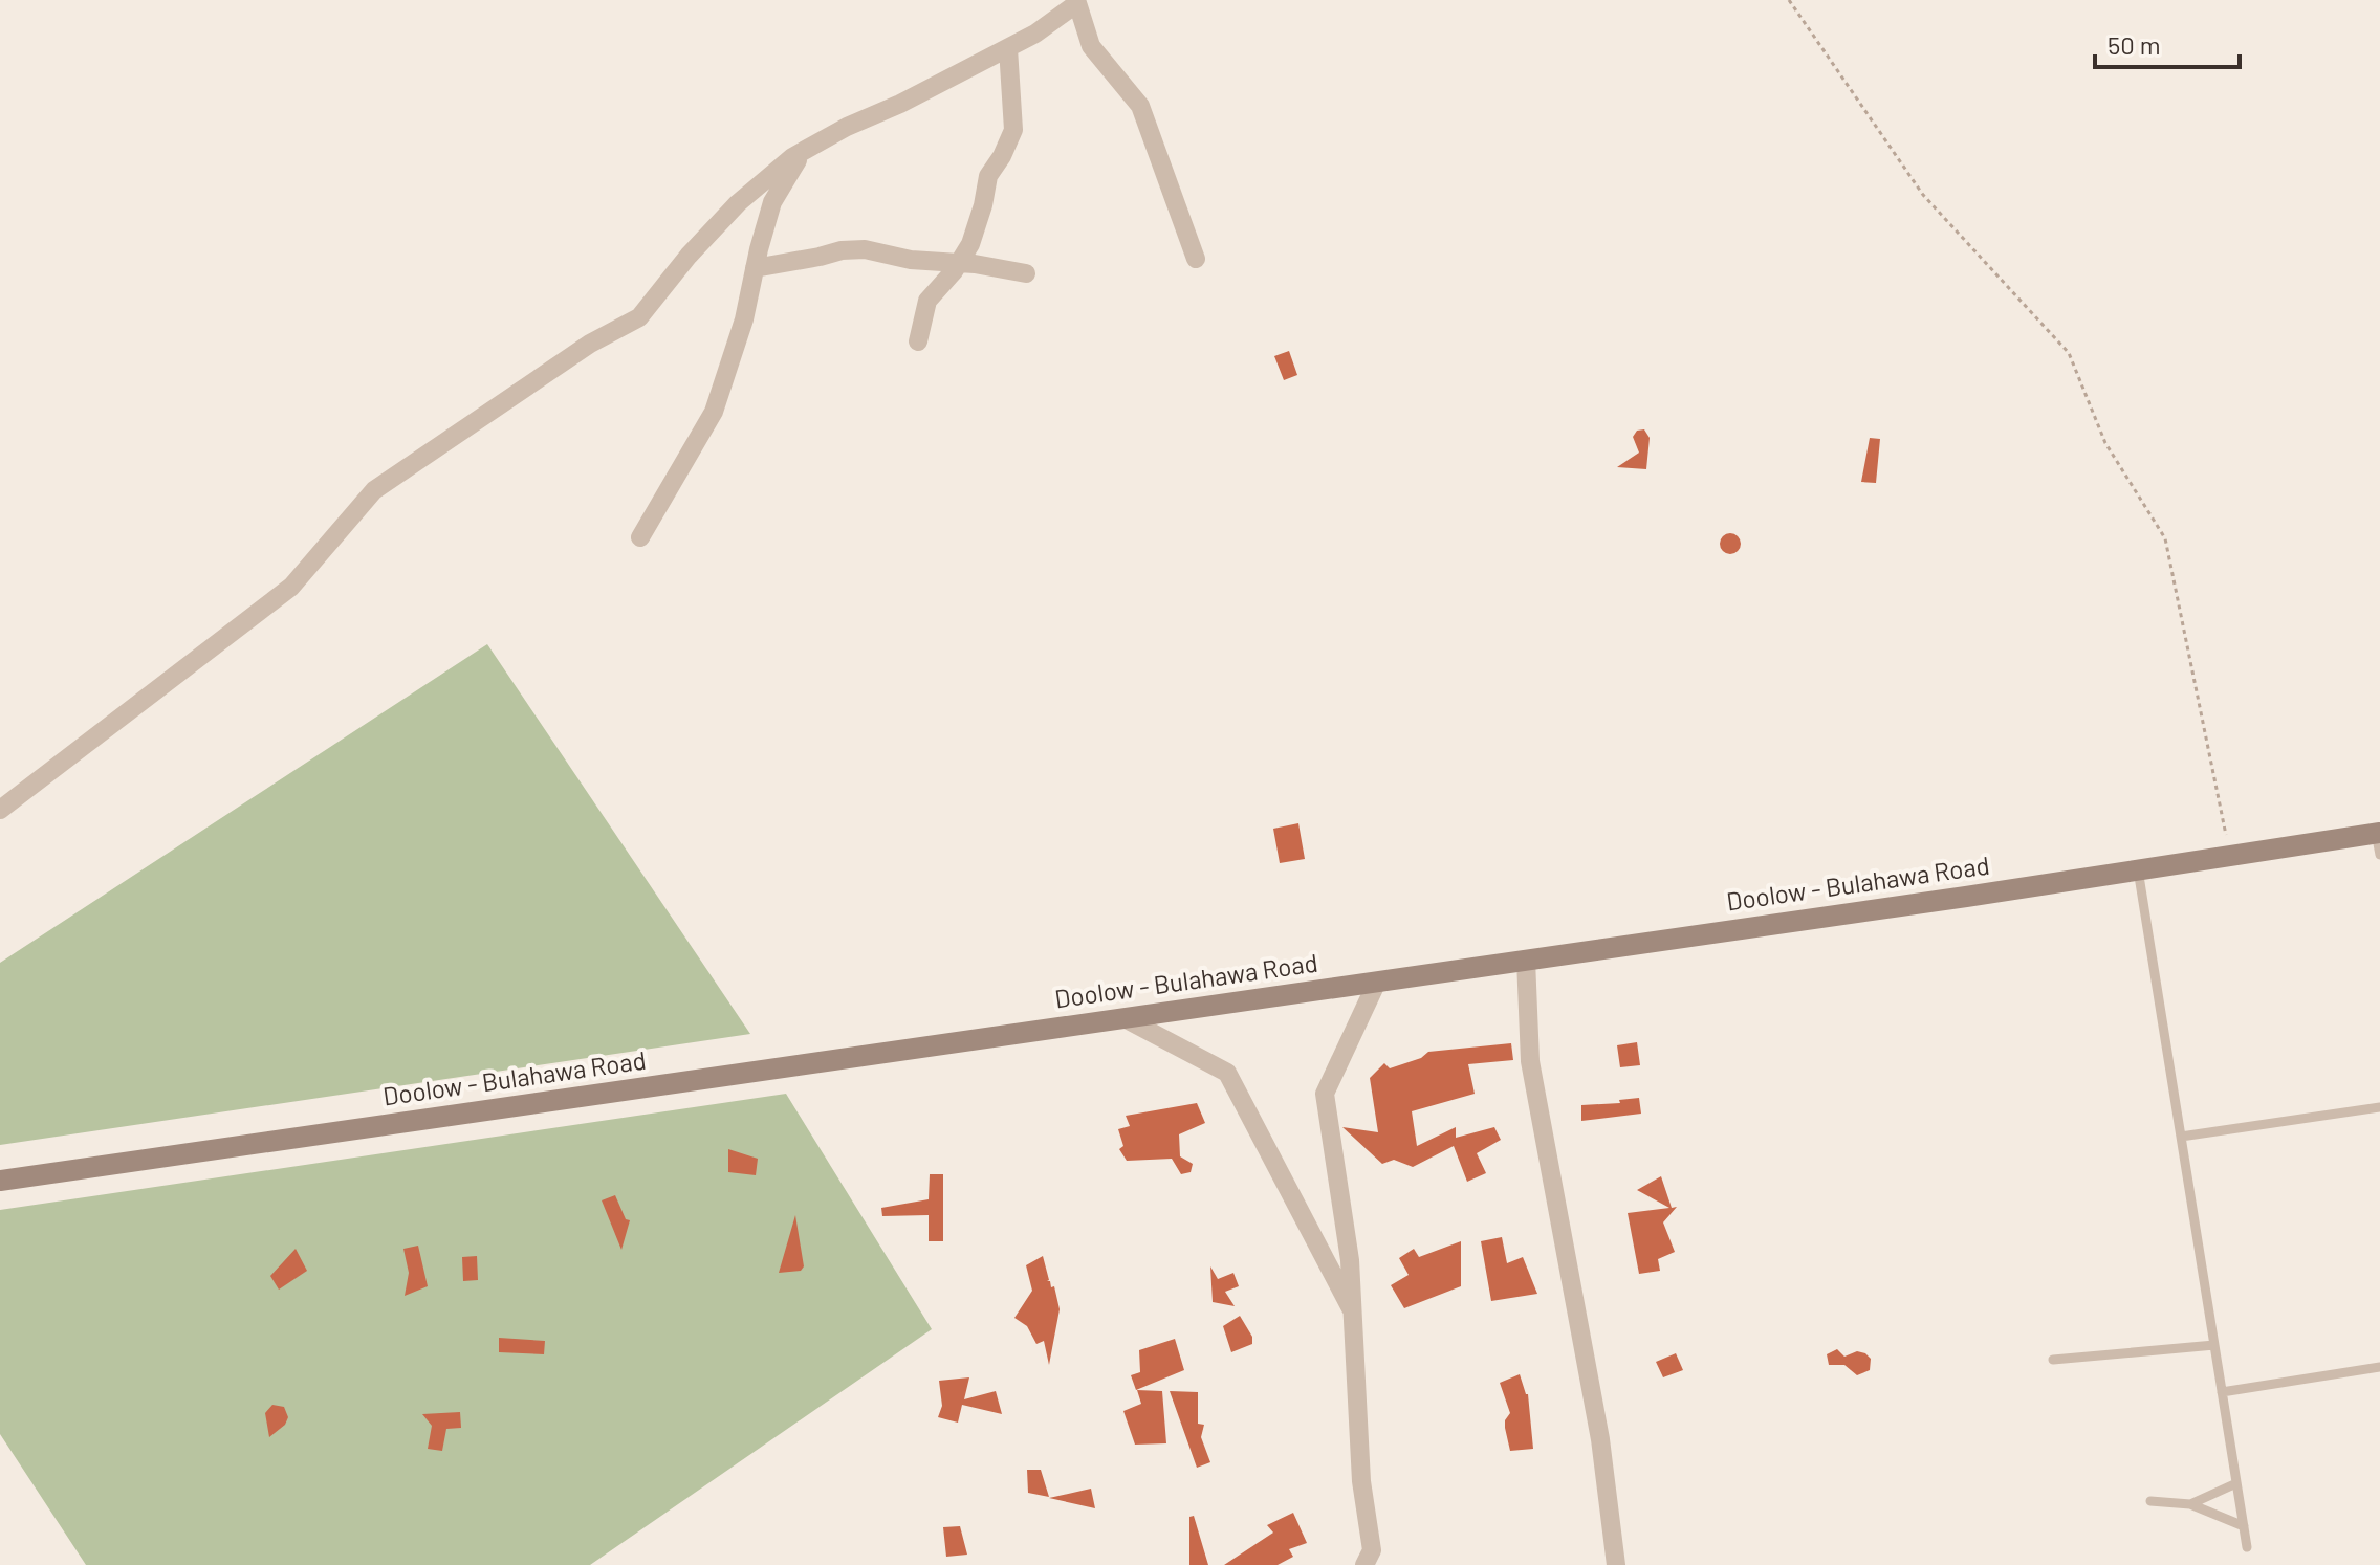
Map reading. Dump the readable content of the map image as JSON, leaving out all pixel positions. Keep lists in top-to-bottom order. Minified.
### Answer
{"streets":{"main road":["Doolow - Bulahawa Road"]},"scale_bar":"50 m"}
